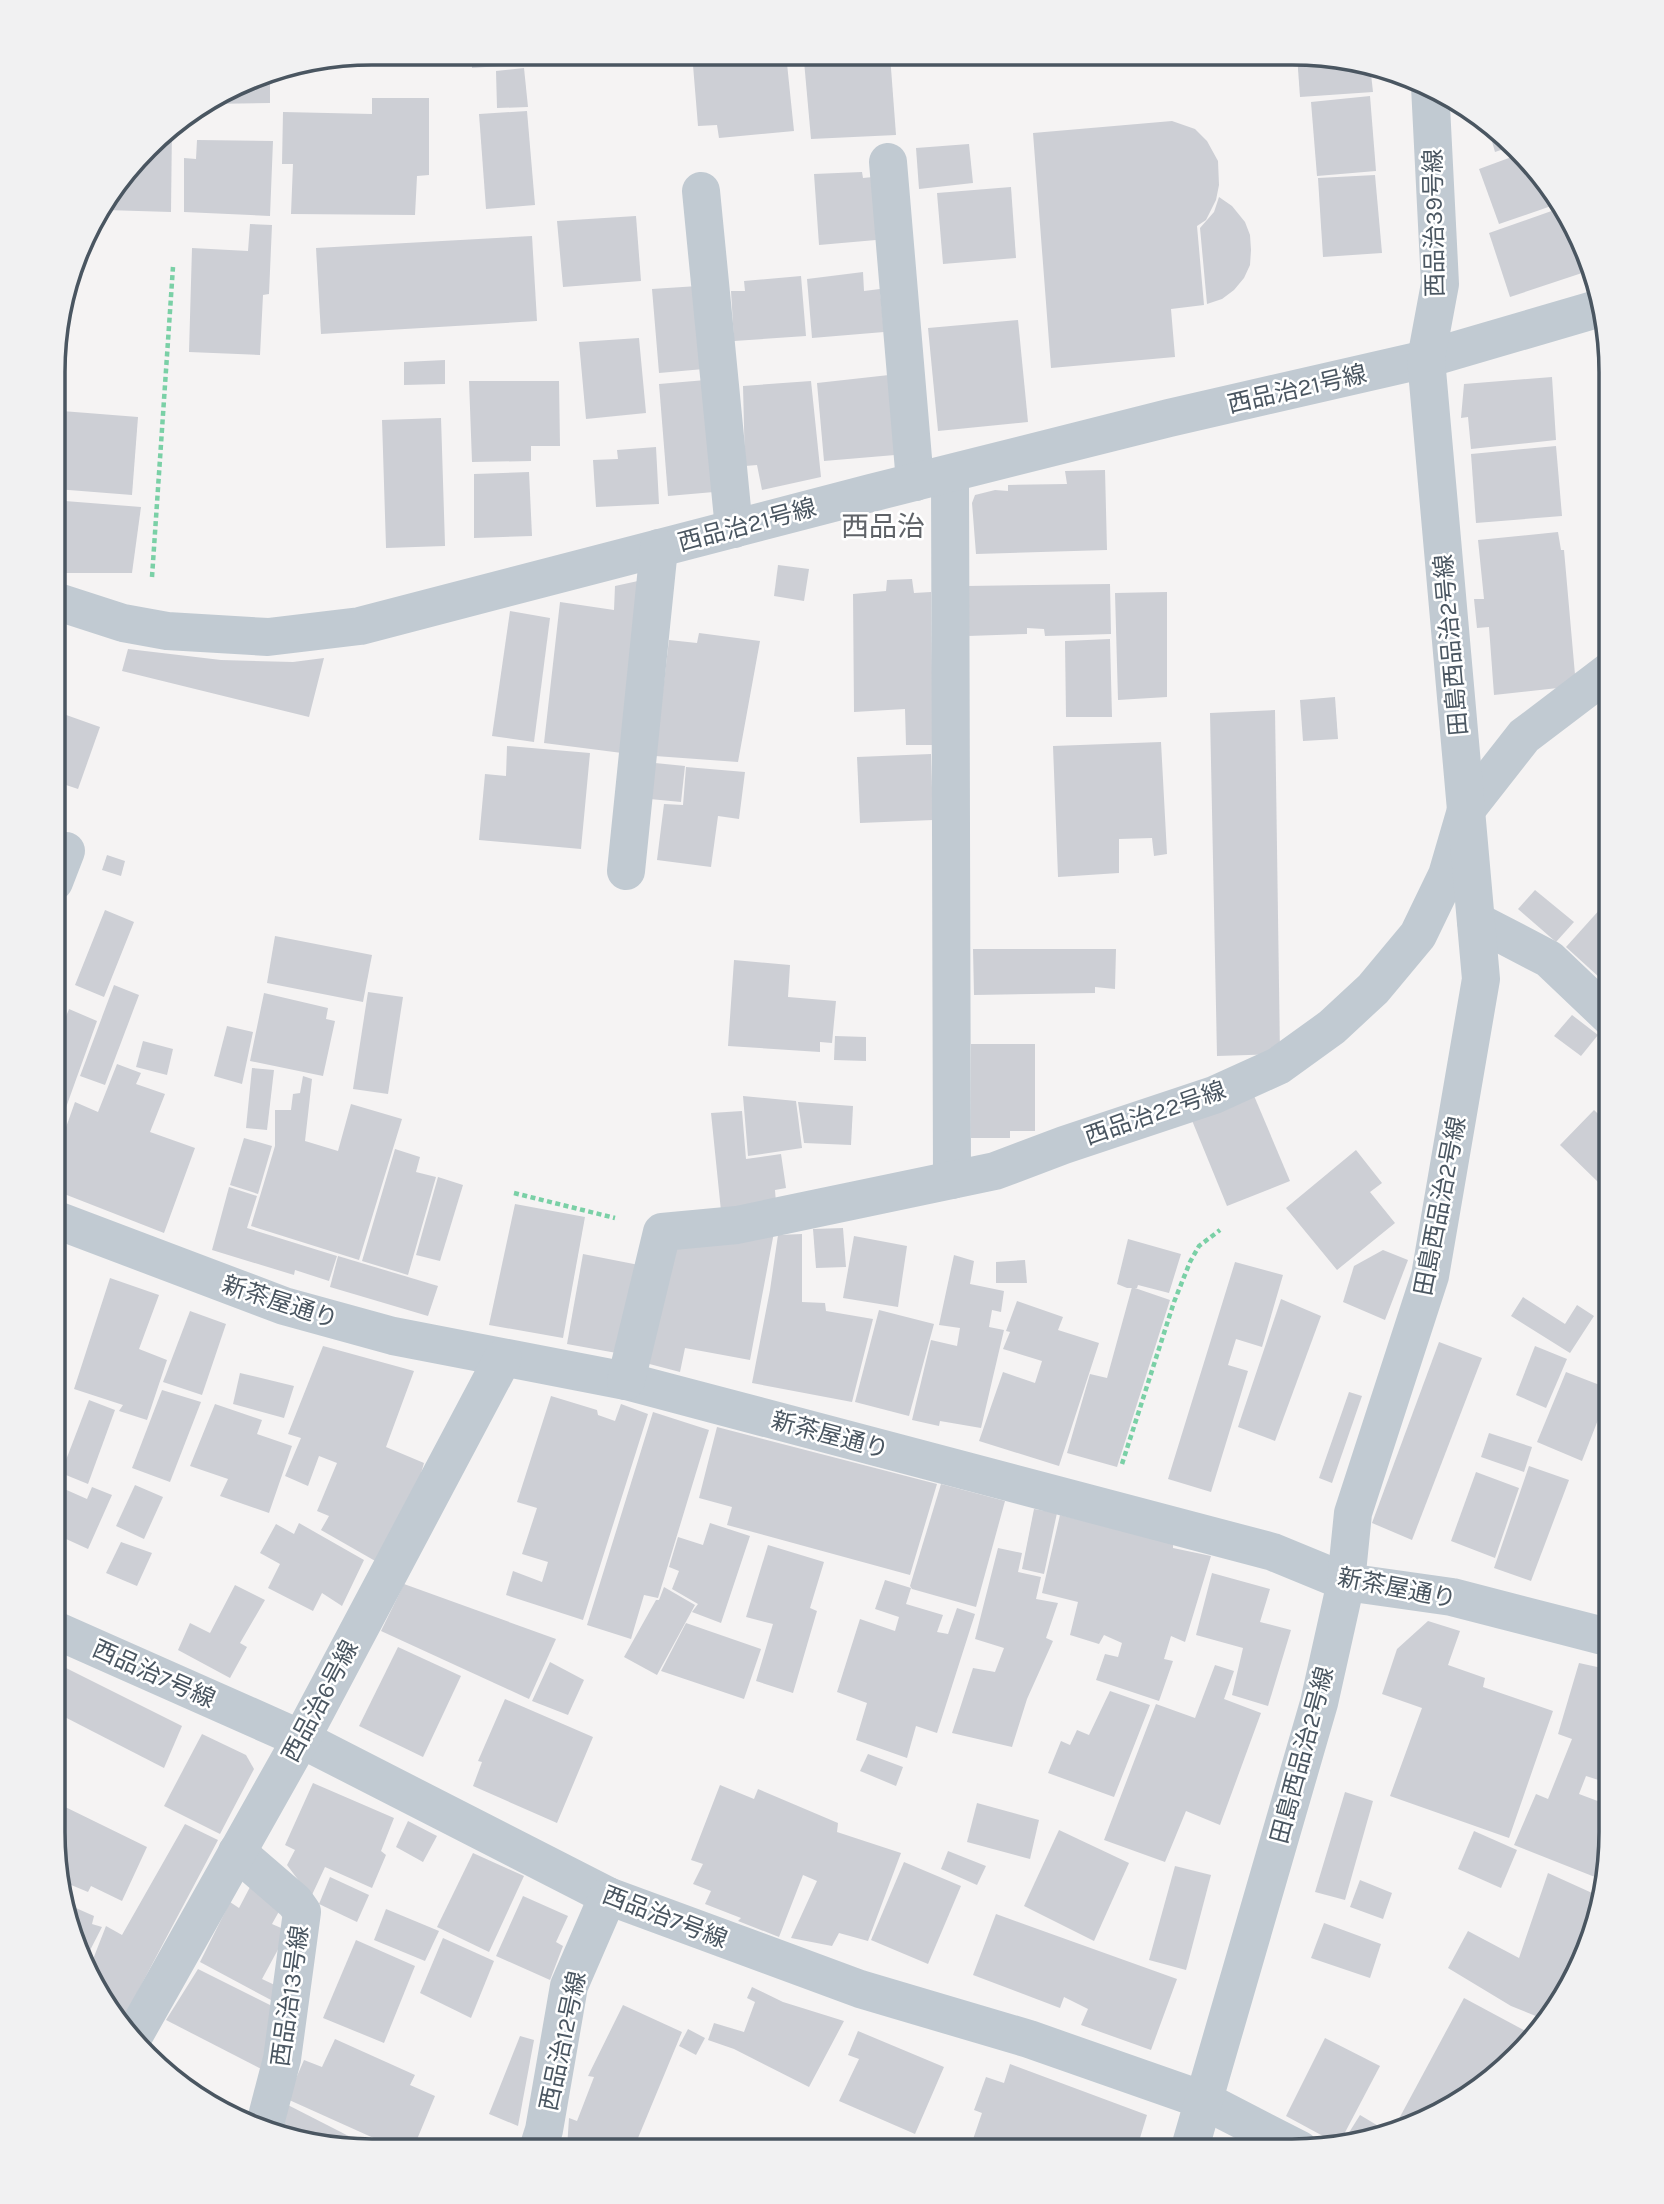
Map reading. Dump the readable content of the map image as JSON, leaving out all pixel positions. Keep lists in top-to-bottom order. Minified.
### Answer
{"streets":{"street":["西品治39号線","西品治21号線","田島西品治2号線","西品治22号線","新茶屋通り","西品治7号線","西品治6号線","西品治13号線","西品治12号線"]},"crossings":[["西品治39号線","西品治21号線"],["西品治39号線","田島西品治2号線"],["西品治21号線","田島西品治2号線"],["田島西品治2号線","西品治22号線"],["田島西品治2号線","新茶屋通り"],["田島西品治2号線","西品治7号線"],["新茶屋通り","西品治6号線"],["西品治7号線","西品治6号線"],["西品治7号線","西品治12号線"],["西品治6号線","西品治13号線"]],"districts":["西品治"]}
